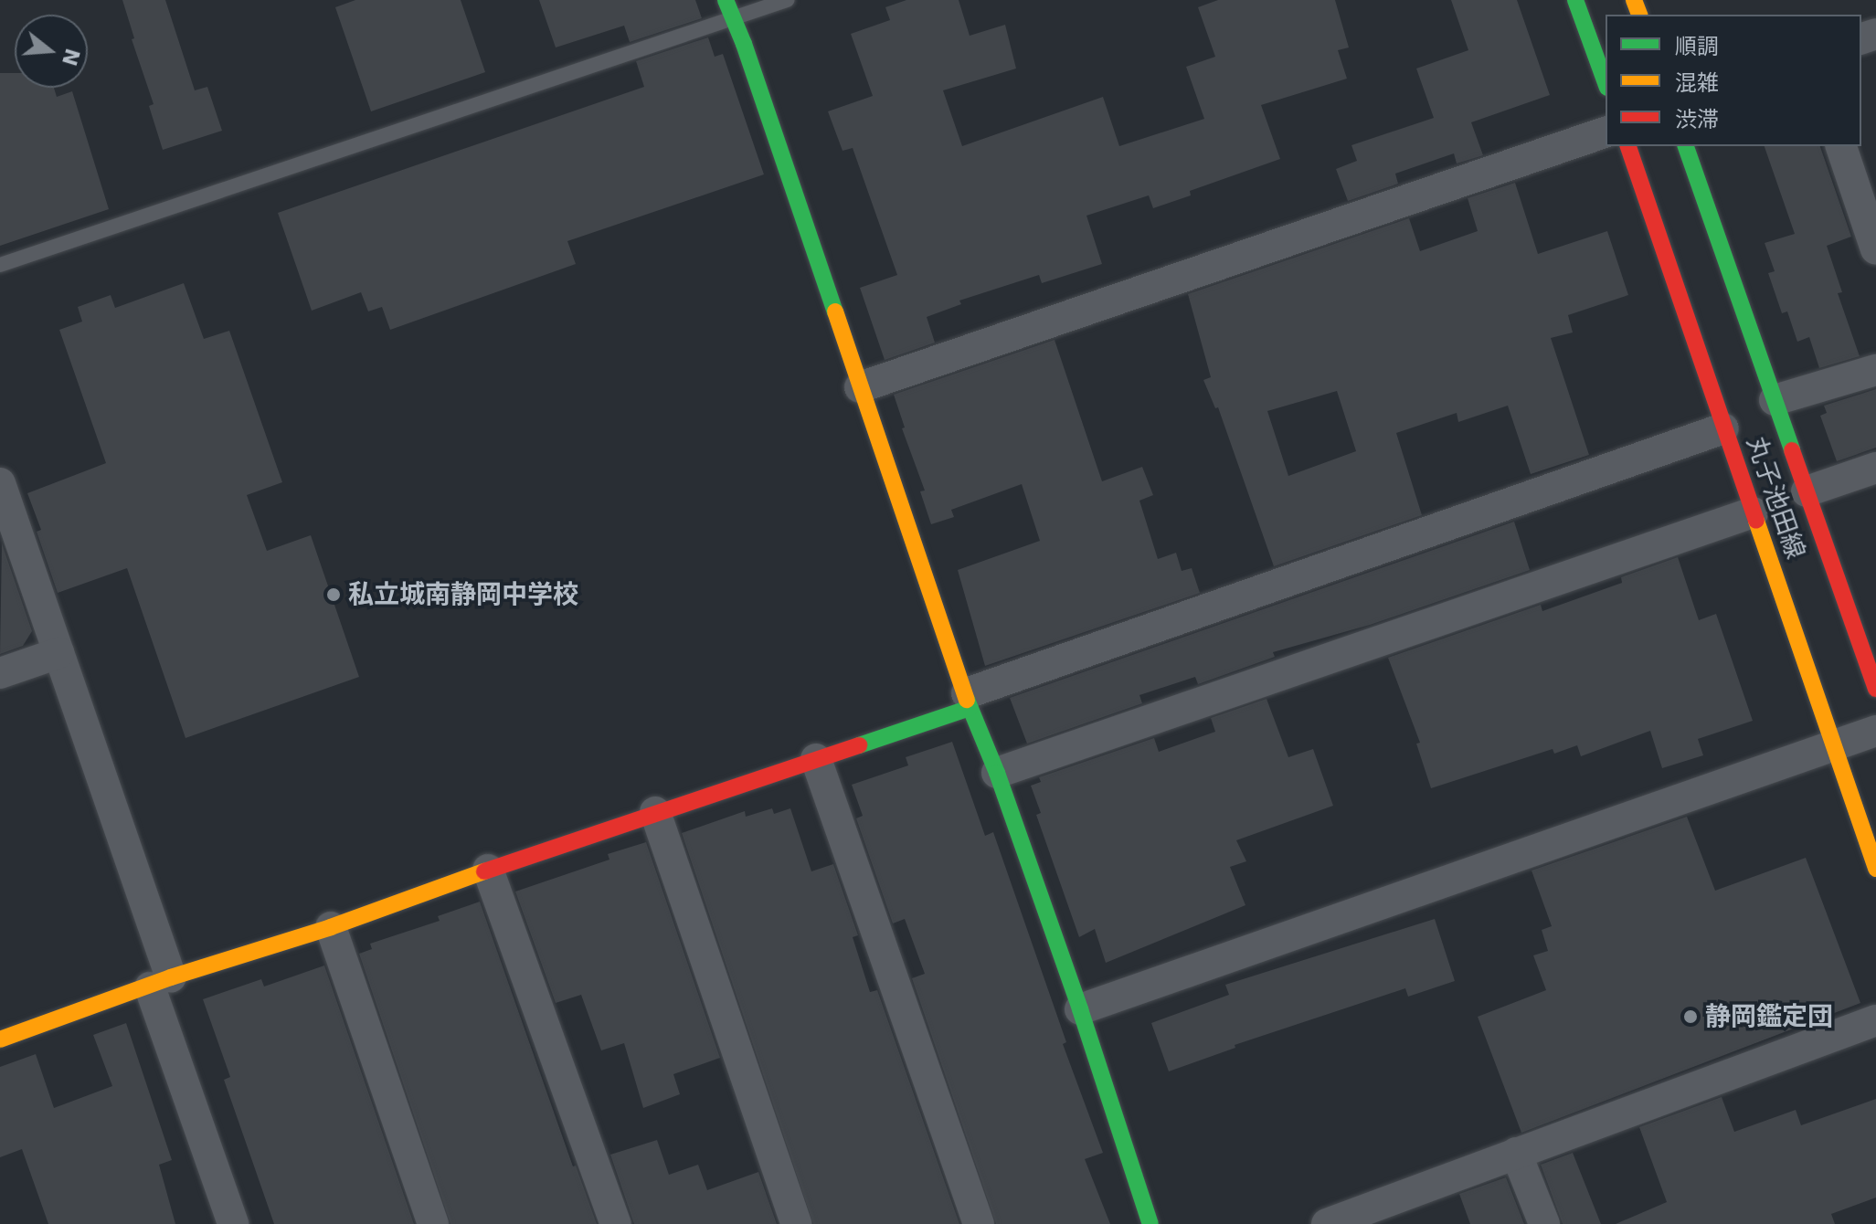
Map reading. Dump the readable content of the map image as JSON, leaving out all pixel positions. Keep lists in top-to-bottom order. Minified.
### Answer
{"streets":{"street":["丸子池田線"]},"places":["私立城南静岡中学校","静岡鑑定団"],"legend":["順調","混雑","渋滞"],"north":"right"}
